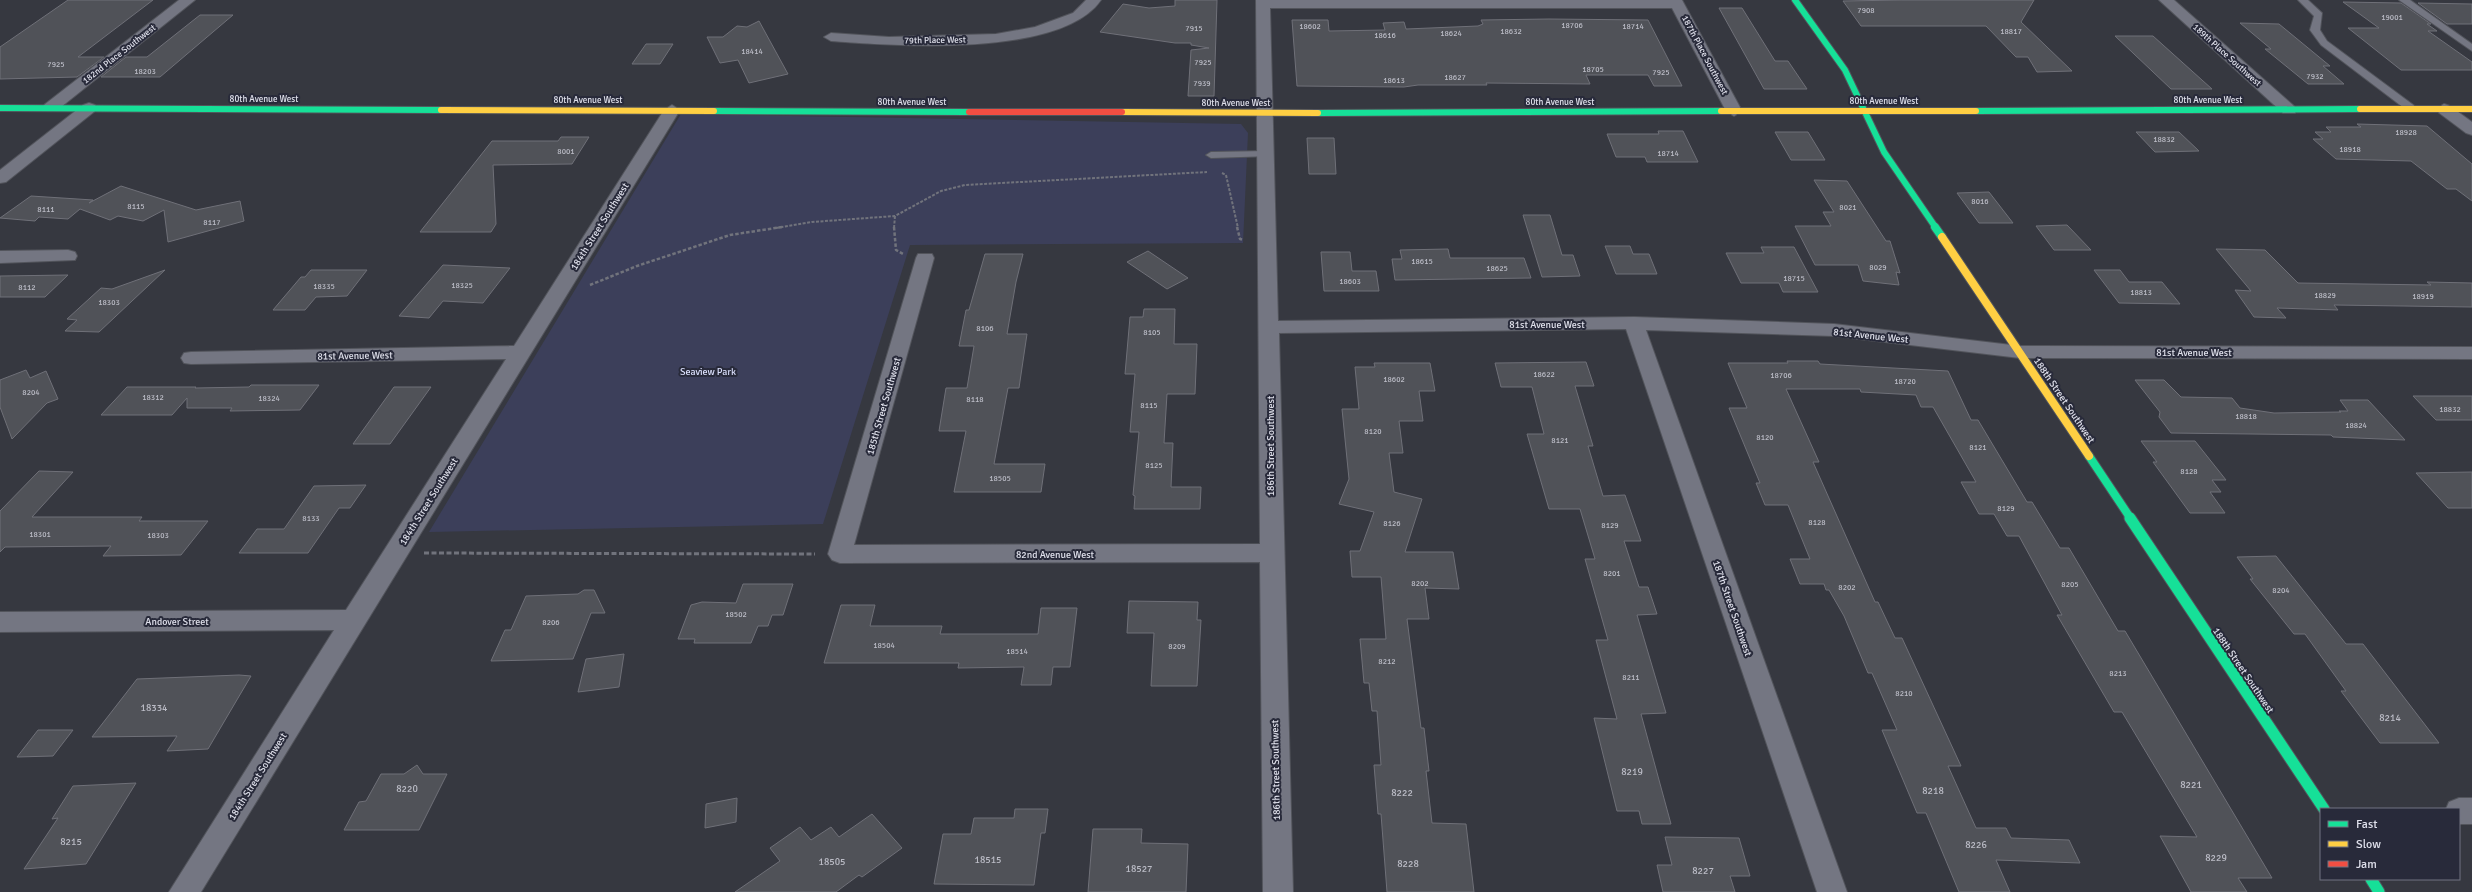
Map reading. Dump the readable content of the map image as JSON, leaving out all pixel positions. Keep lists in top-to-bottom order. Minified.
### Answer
{"streets":{"street":["79th Place West","182nd Place Southwest","187th Place Southwest","189th Place Southwest","80th Avenue West","184th Street Southwest","81st Avenue West","188th Street Southwest","185th Street Southwest","186th Street Southwest","82nd Avenue West","187th Street Southwest","Andover Street"]},"crossings":[["182nd Place Southwest","80th Avenue West"],["187th Place Southwest","80th Avenue West"],["189th Place Southwest","80th Avenue West"],["80th Avenue West","184th Street Southwest"],["80th Avenue West","188th Street Southwest"],["80th Avenue West","186th Street Southwest"],["184th Street Southwest","81st Avenue West"],["184th Street Southwest","Andover Street"],["81st Avenue West","188th Street Southwest"],["81st Avenue West","186th Street Southwest"],["81st Avenue West","187th Street Southwest"],["185th Street Southwest","82nd Avenue West"],["186th Street Southwest","82nd Avenue West"]],"parks":["Seaview Park"],"house_numbers":["7908","19001","18706","18602","18714","7915","18632","18817","18624","18616","18414","7925","7925","18705","18203","7925","7932","18627","18613","7939","18928","18832","18918","8001","18714","8016","8115","8021","8111","8117","18615","8029","18625","18715","18603","18325","18335","8112","18813","18829","18919","18303","8106","8105","18622","18706","18602","18720","8204","18312","18324","8118","8115","18832","18818","18824","8120","8120","8121","8121","8125","8128","18505","8129","8133","8128","8126","8129","18301","18303","8201","8202","8205","8202","8204","18502","8206","18504","8209","18514","8212","8213","8211","8210","18334","8214","8219","8221","8220","8218","8222","8215","8226","8229","18515","18505","8228","18527","8227"],"legend":["Fast","Slow","Jam"]}
